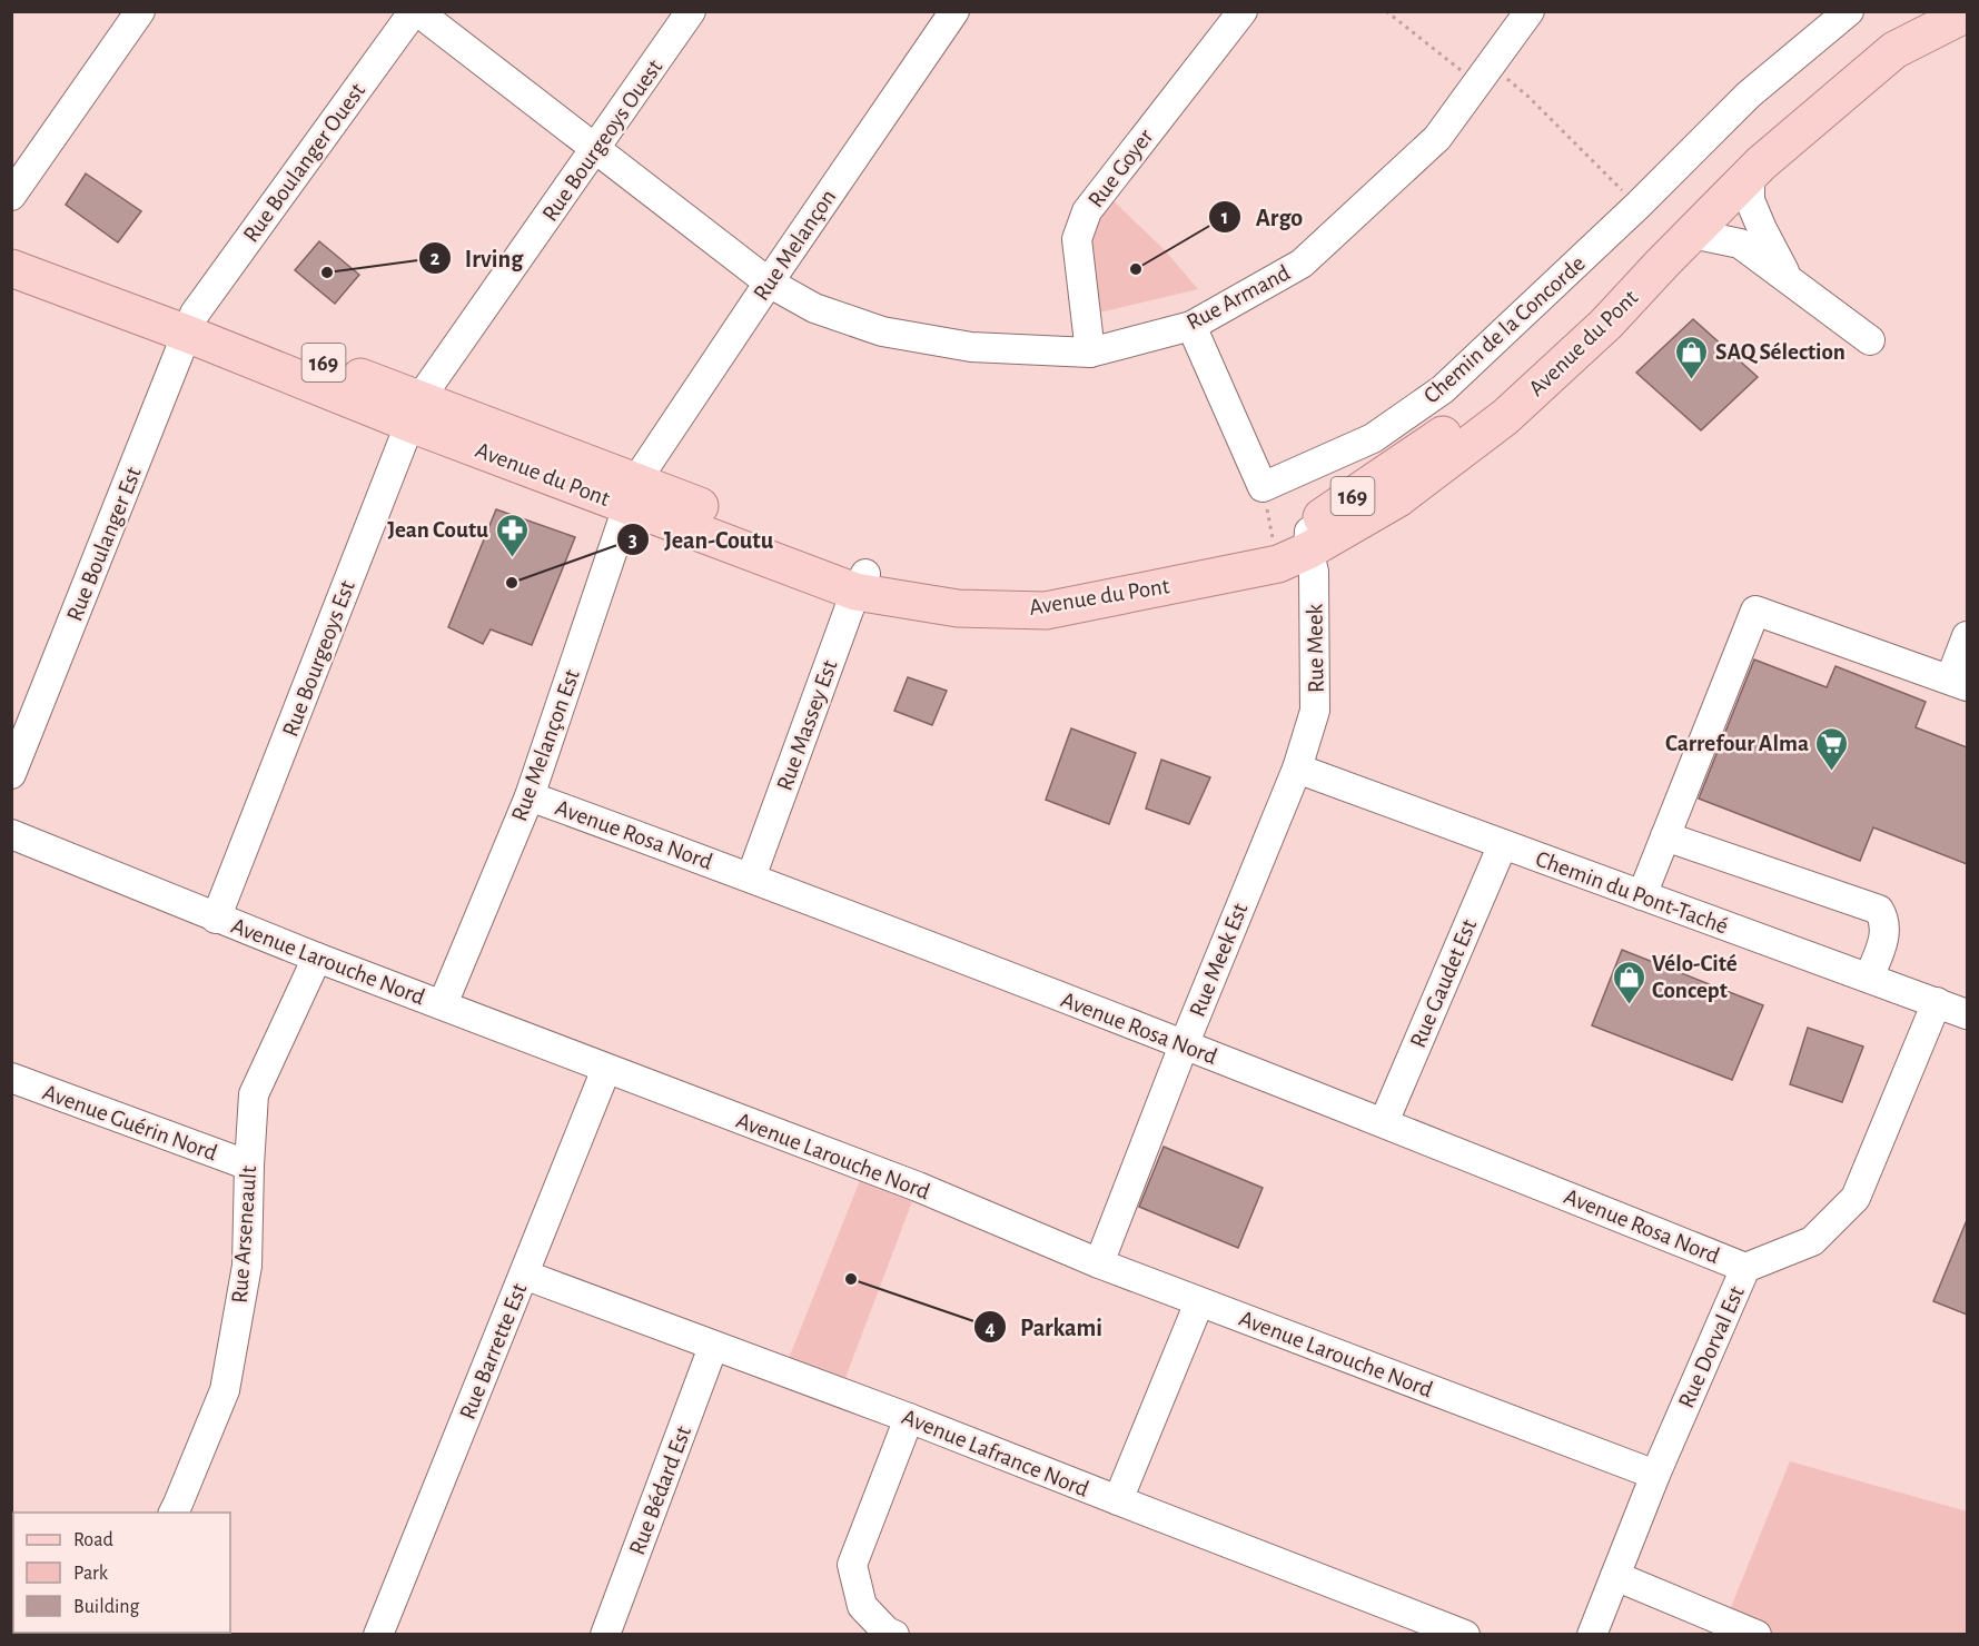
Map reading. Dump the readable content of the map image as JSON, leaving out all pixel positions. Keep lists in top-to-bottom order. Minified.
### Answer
{"streets":{"main road":["Avenue du Pont","169"],"street":["Rue Bourgeoys Ouest","Rue Boulanger Ouest","Rue Goyer","Rue Melançon","Rue Armand","Chemin de la Concorde","Rue Boulanger Est","Rue Meek","Rue Bourgeoys Est","Rue Massey Est","Rue Melançon Est","Avenue Rosa Nord","Chemin du Pont-Taché","Rue Meek Est","Avenue Larouche Nord","Rue Gaudet Est","Avenue Guérin Nord","Rue Arseneault","Rue Dorval Est","Rue Barrette Est","Avenue Lafrance Nord","Rue Bédard Est"]},"crossings":[["Rue Bourgeoys Ouest","Rue Armand"],["Rue Bourgeoys Ouest","Avenue du Pont"],["Rue Bourgeoys Ouest","Rue Bourgeoys Est"],["Rue Boulanger Ouest","Rue Armand"],["Rue Boulanger Ouest","Avenue du Pont"],["Rue Boulanger Ouest","Rue Boulanger Est"],["Rue Goyer","Rue Armand"],["Rue Melançon","Rue Armand"],["Rue Melançon","Avenue du Pont"],["Rue Melançon","Rue Melançon Est"],["Avenue du Pont","Rue Boulanger Est"],["Avenue du Pont","Rue Meek"],["Avenue du Pont","Rue Bourgeoys Est"],["Avenue du Pont","Rue Massey Est"],["Avenue du Pont","Rue Melançon Est"],["Rue Meek","Chemin du Pont-Taché"],["Rue Meek","Rue Meek Est"],["Rue Bourgeoys Est","Avenue Larouche Nord"],["Rue Massey Est","Avenue Rosa Nord"],["Rue Melançon Est","Avenue Rosa Nord"],["Rue Melançon Est","Avenue Larouche Nord"],["Avenue Rosa Nord","Rue Meek Est"],["Avenue Rosa Nord","Rue Gaudet Est"],["Avenue Rosa Nord","Rue Dorval Est"],["Chemin du Pont-Taché","Rue Meek Est"],["Chemin du Pont-Taché","Rue Gaudet Est"],["Chemin du Pont-Taché","Rue Dorval Est"],["Rue Meek Est","Avenue Larouche Nord"],["Avenue Larouche Nord","Rue Arseneault"],["Avenue Larouche Nord","Rue Dorval Est"],["Avenue Larouche Nord","Rue Barrette Est"],["Avenue Guérin Nord","Rue Arseneault"],["Rue Barrette Est","Avenue Lafrance Nord"],["Avenue Lafrance Nord","Rue Bédard Est"]],"places":{"other":["Argo","Irving","Jean-Coutu","Parkami"],"shop":["SAQ Sélection","Vélo-Cité Concept"],"pharmacy":["Jean Coutu"],"supermarket":["Carrefour Alma"]},"legend":["Road","Park","Building"]}
